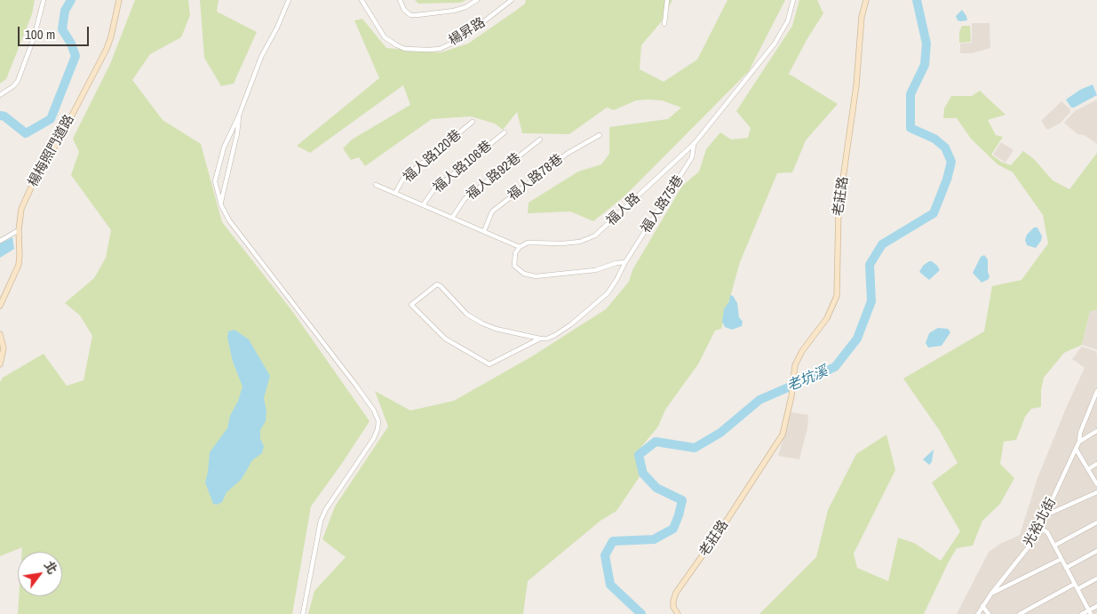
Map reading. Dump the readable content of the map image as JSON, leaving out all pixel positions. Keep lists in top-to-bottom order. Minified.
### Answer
{"streets":{"street":["楊昇路","楊梅照門道路","福人路120巷","福人路106巷","福人路92巷","福人路78巷","老莊路","福人路75巷","福人路","光裕北街"]},"crossings":[["福人路75巷","福人路"]],"water":["老坑溪"],"scale_bar":"100 m","north":"top right"}
